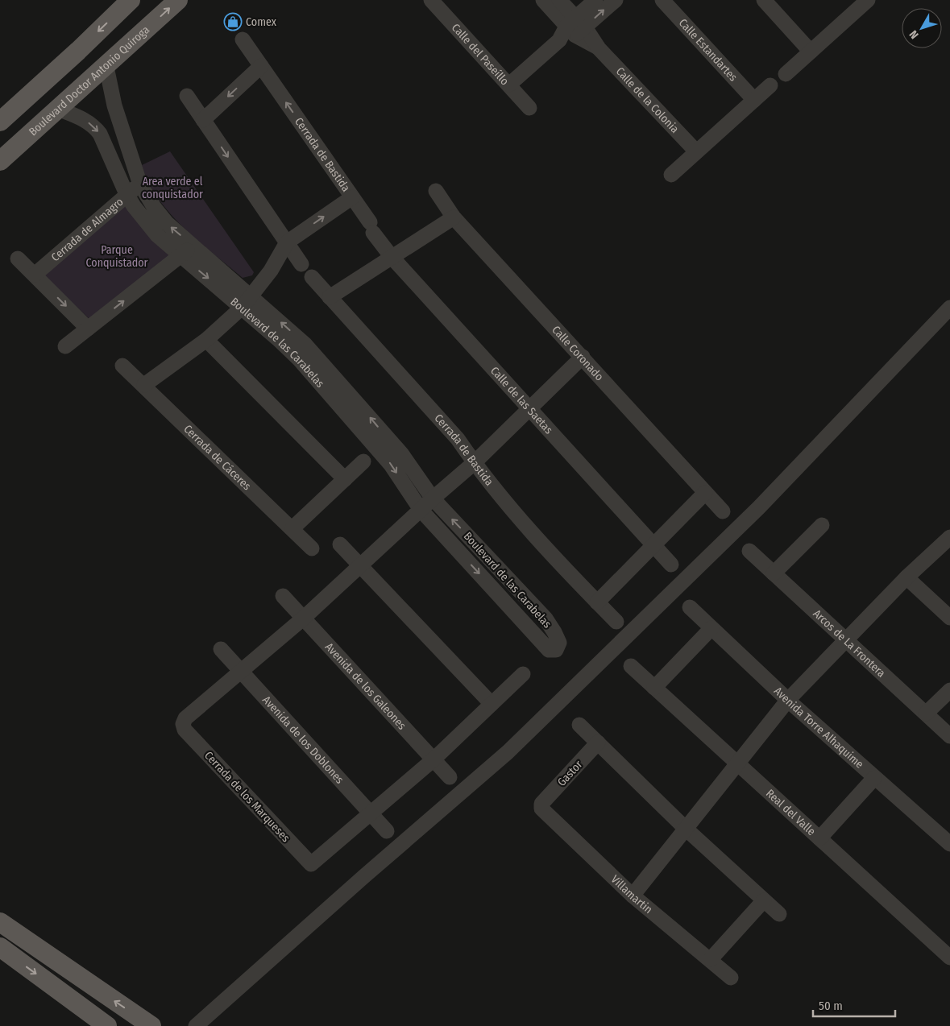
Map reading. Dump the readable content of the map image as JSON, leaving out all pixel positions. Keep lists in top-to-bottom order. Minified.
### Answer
{"streets":{"main road":["Boulevard Doctor Antonio Quiroga"],"street":["Calle Estandartes","Calle del Paseíllo","Calle de la Colonia","Cerrada de Bastida","Cerrada de Almagro","Boulevard de las Carabelas","Calle Coronado","Calle de las Saetas","Cerrada de Cáceres","Arcos de La Frontera","Avenida de los Galeones","Avenida Torre Alhaquime","Avenida de los Doblones","Gastor","Cerrada de los Marqueses","Real del Valle","Villamartin"]},"crossings":[["Boulevard Doctor Antonio Quiroga","Boulevard de las Carabelas"],["Cerrada de Bastida","Boulevard de las Carabelas"],["Cerrada de Bastida","Calle de las Saetas"],["Cerrada de Bastida","Cerrada de los Marqueses"],["Cerrada de Almagro","Boulevard de las Carabelas"],["Boulevard de las Carabelas","Cerrada de los Marqueses"],["Calle Coronado","Cerrada de los Marqueses"],["Calle de las Saetas","Cerrada de los Marqueses"],["Avenida de los Galeones","Cerrada de los Marqueses"],["Avenida de los Doblones","Cerrada de los Marqueses"],["Gastor","Villamartin"]],"parks":["Area verde el conquistador","Parque Conquistador"],"places":{"shop":["Comex"]},"scale_bar":"50 m","north":"bottom left"}
